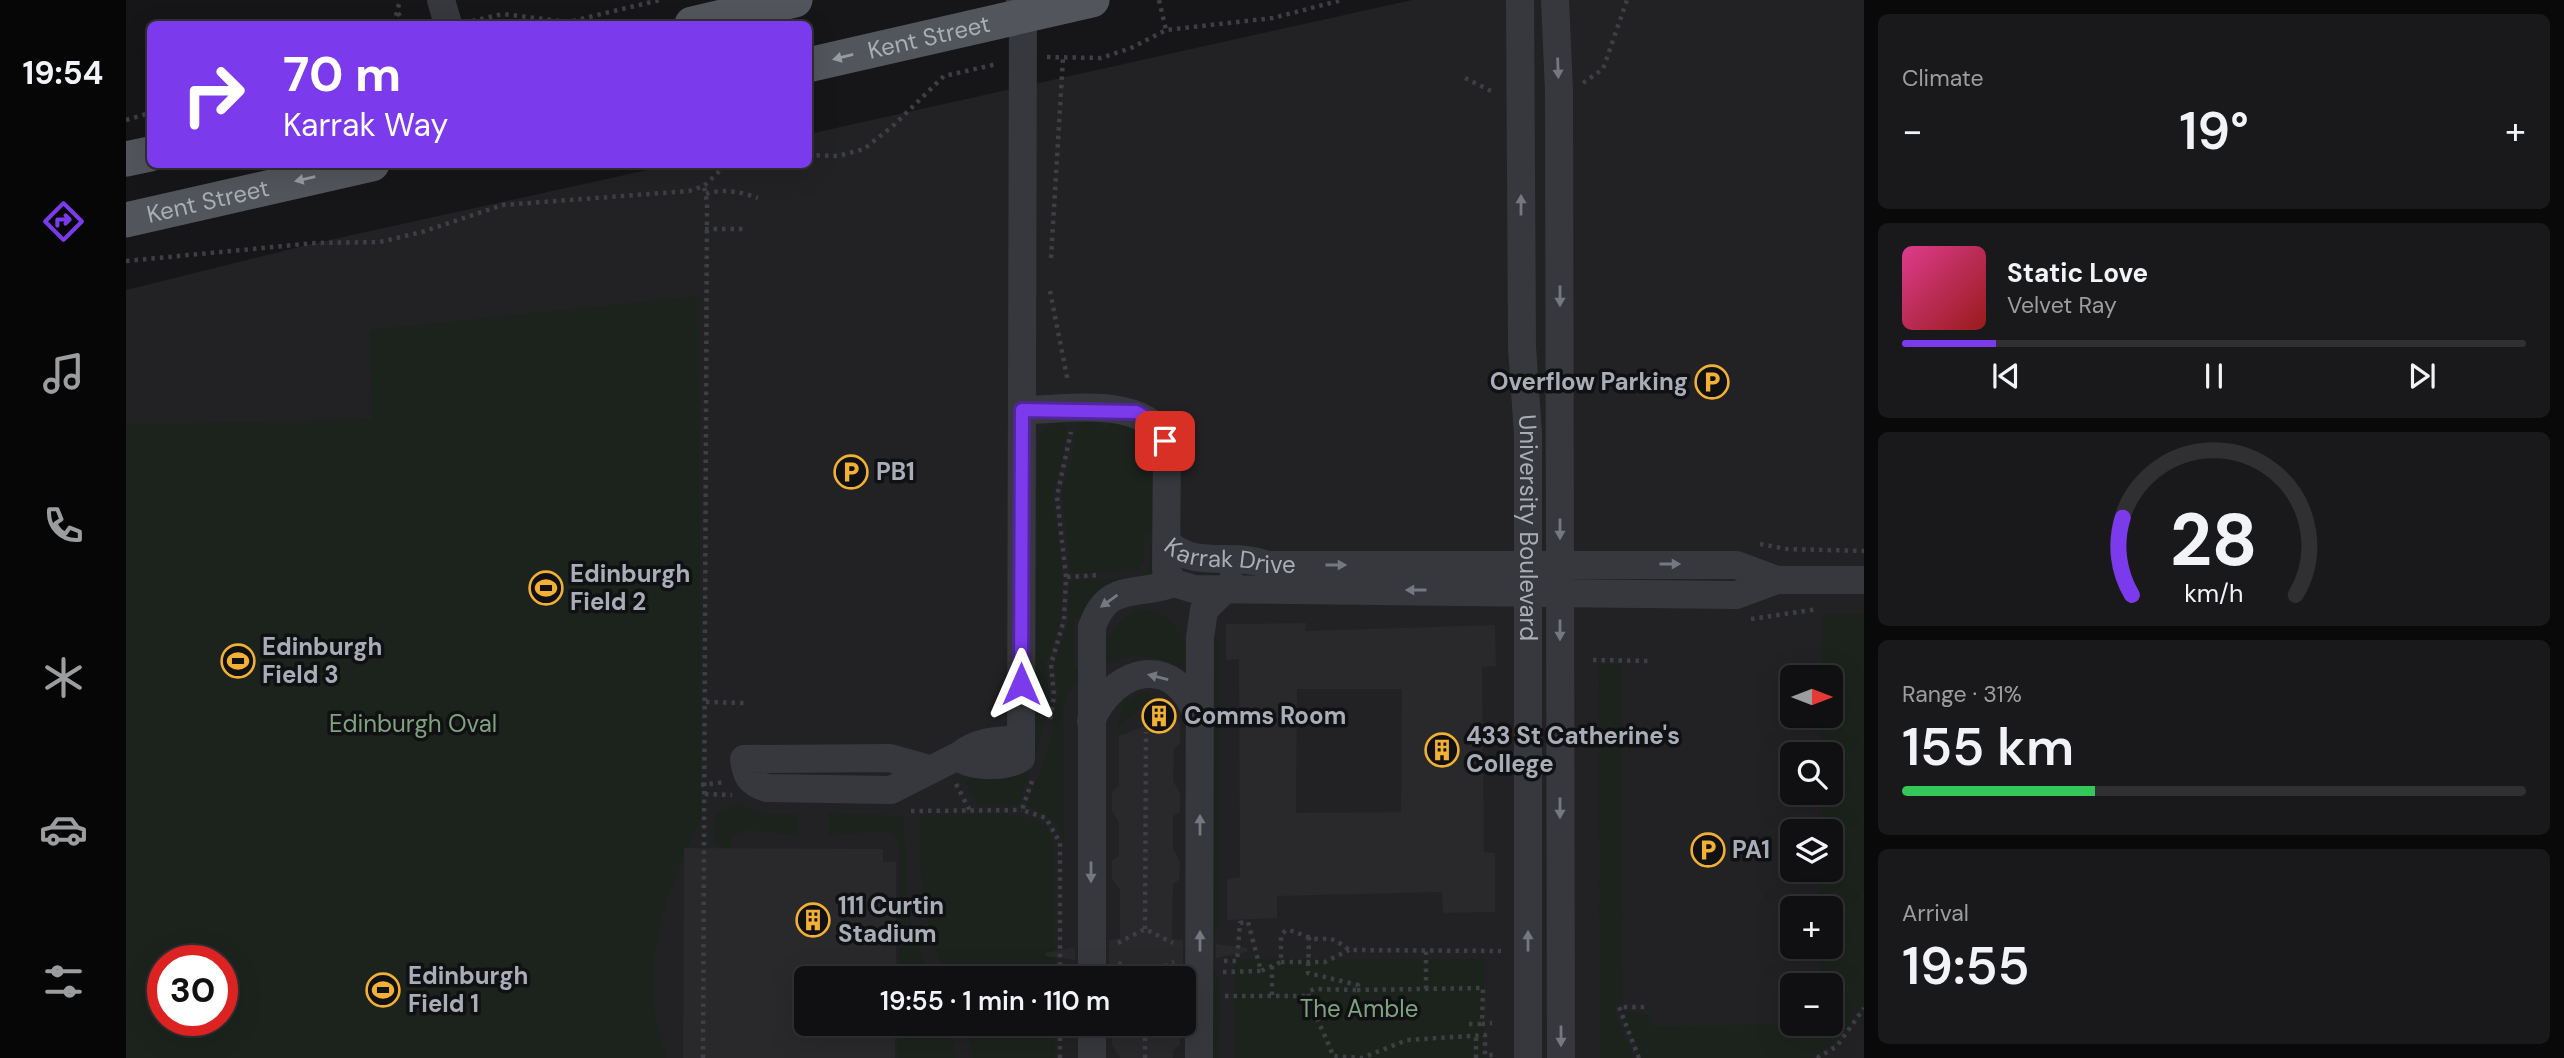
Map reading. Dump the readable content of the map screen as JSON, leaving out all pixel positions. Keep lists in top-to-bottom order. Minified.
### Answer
{"streets":{"main road":["Kent Street"],"street":["University Boulevard","Karrak Drive"]},"crossings":[["University Boulevard","Karrak Drive"]],"one_way":["Kent Street"],"parks":["Edinburgh Oval","The Amble"],"places":{"parking":["Overflow Parking","PB1","PA1"],"sports":["Edinburgh Field 2","Edinburgh Field 3","Edinburgh Field 1"],"building":["Comms Room","433 St Catherine's College","111 Curtin Stadium"]},"north":"right","page":{"tabs":"19:54","tile":["Climate",["Range · 31%","155 km"],["Arrival","19:55"]],"turn":["70 m","Karrak Way"],"heat":["−","19°","+"],"song":["Static Love","Velvet Ray"],"map_buttons":["+","−"],"limit":"30","trip":"19:55 · 1 min · 110 m","gauge":["28","km/h"]}}
